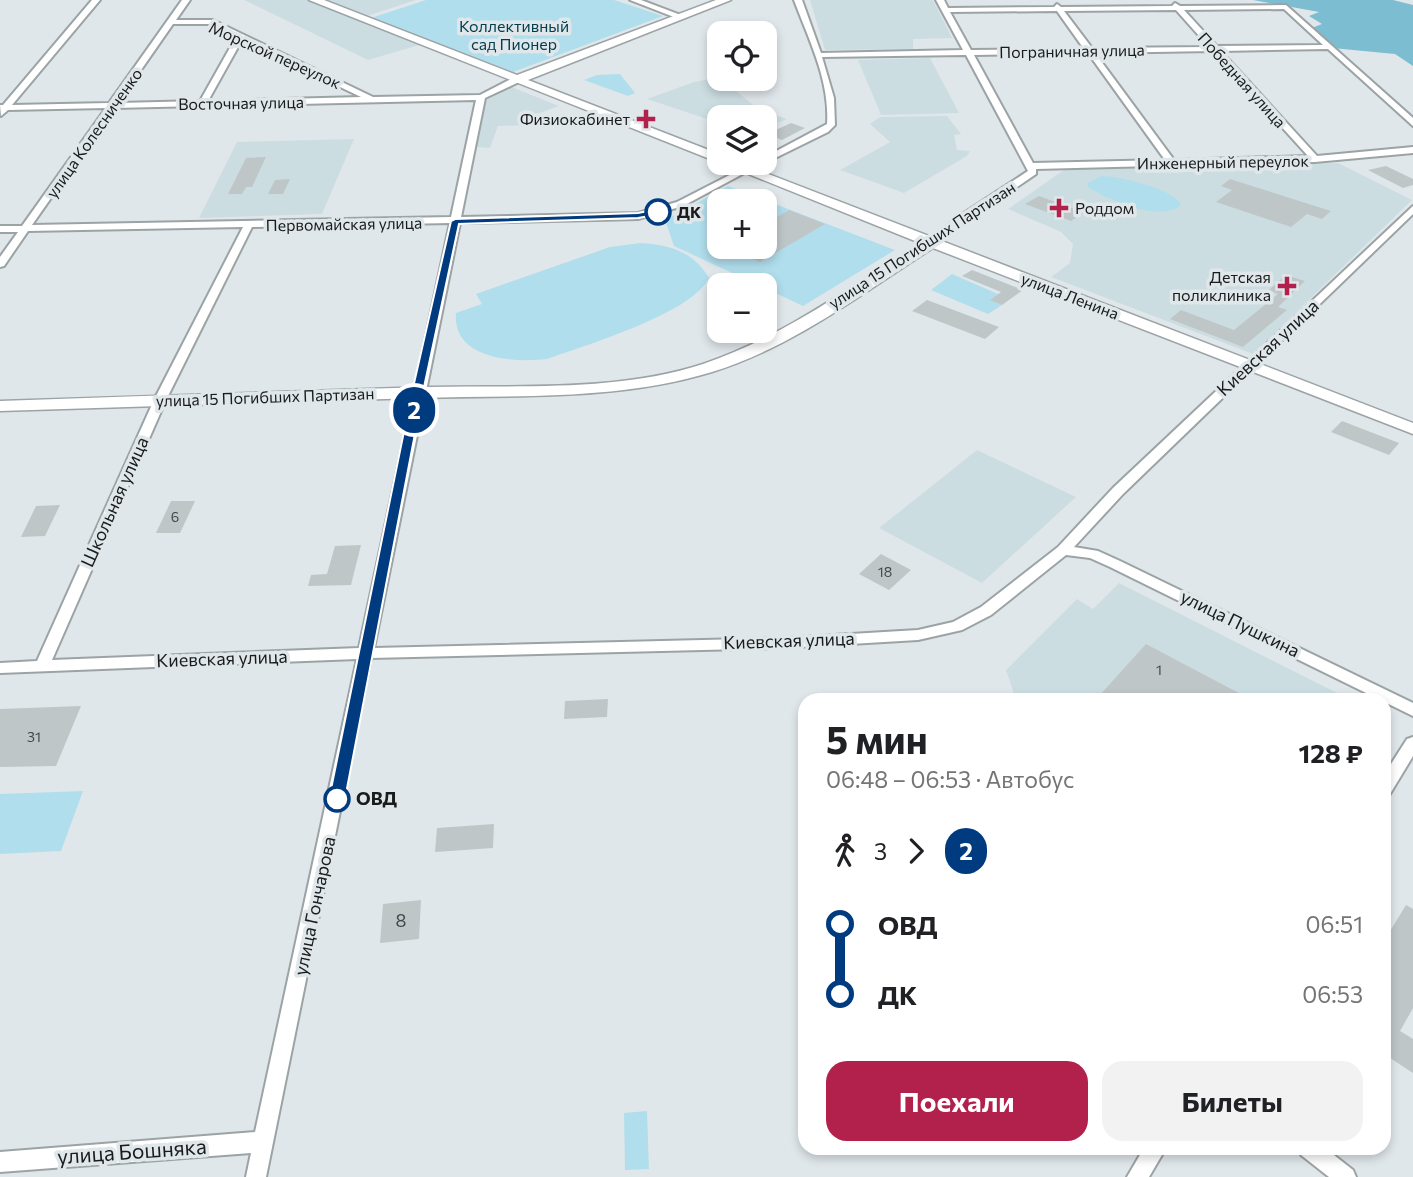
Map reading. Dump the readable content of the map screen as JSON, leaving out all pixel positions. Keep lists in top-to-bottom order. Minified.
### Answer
{"streets":{"main road":["улица 15 Погибших Партизан","улица Ленина"],"street":["Пограничная улица","Морской переулок","Победная улица","Восточная улица","улица Колесниченко","Инженерный переулок","Первомайская улица","Киевская улица","Школьная улица","улица Пушкина","улица Гончарова","улица Бошняка"]},"crossings":[["Пограничная улица","Победная улица"],["Пограничная улица","улица 15 Погибших Партизан"],["Морской переулок","Восточная улица"],["Морской переулок","улица Колесниченко"],["Победная улица","Инженерный переулок"],["Восточная улица","улица Колесниченко"],["Восточная улица","улица Гончарова"],["улица Колесниченко","Первомайская улица"],["Инженерный переулок","улица 15 Погибших Партизан"],["Первомайская улица","Школьная улица"],["Первомайская улица","улица Гончарова"],["улица 15 Погибших Партизан","улица Ленина"],["улица 15 Погибших Партизан","Школьная улица"],["улица 15 Погибших Партизан","улица Гончарова"],["улица Ленина","Киевская улица"],["Киевская улица","Школьная улица"],["Киевская улица","улица Пушкина"],["Киевская улица","улица Гончарова"],["улица Гончарова","улица Бошняка"]],"parks":["Коллективный сад Пионер"],"places":{"health":["Физиокабинет","Роддом","Детская поликлиника"],"other":["ДК","ОВД"]},"lines":["bus line 2"],"house_numbers":["6","18","1","31","8"],"page":{"on_map":"2","map_buttons":["+","−"],"heading":["5 мин","06:48 – 06:53 · Автобус","128 ₽"],"legs":["3","2"],"list":[{"name":"ОВД","value":"06:51"},{"name":"ДК","value":"06:53"}],"buttons":["Поехали","Билеты"]}}
